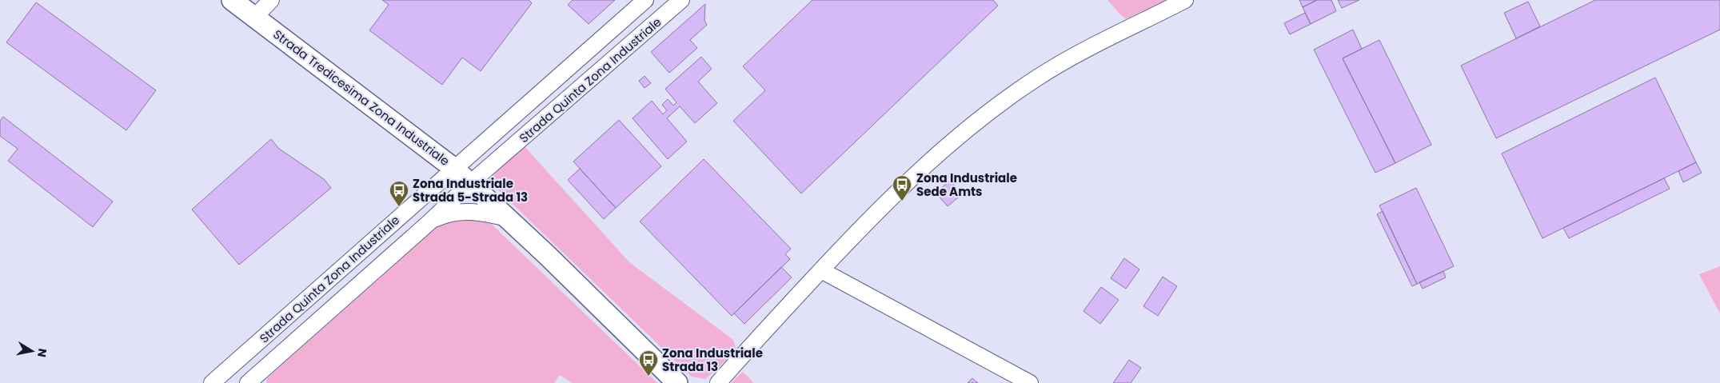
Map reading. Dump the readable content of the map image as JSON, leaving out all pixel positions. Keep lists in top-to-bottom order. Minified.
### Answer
{"streets":{"main road":["Strada Tredicesima Zona Industriale"],"street":["Strada Quinta Zona Industriale"]},"crossings":[["Strada Quinta Zona Industriale","Strada Tredicesima Zona Industriale"]],"places":{"bus stop":["Zona Industriale Sede Amts","Zona Industriale Strada 5-Strada 13","Zona Industriale Strada 13"]},"north":"right"}
